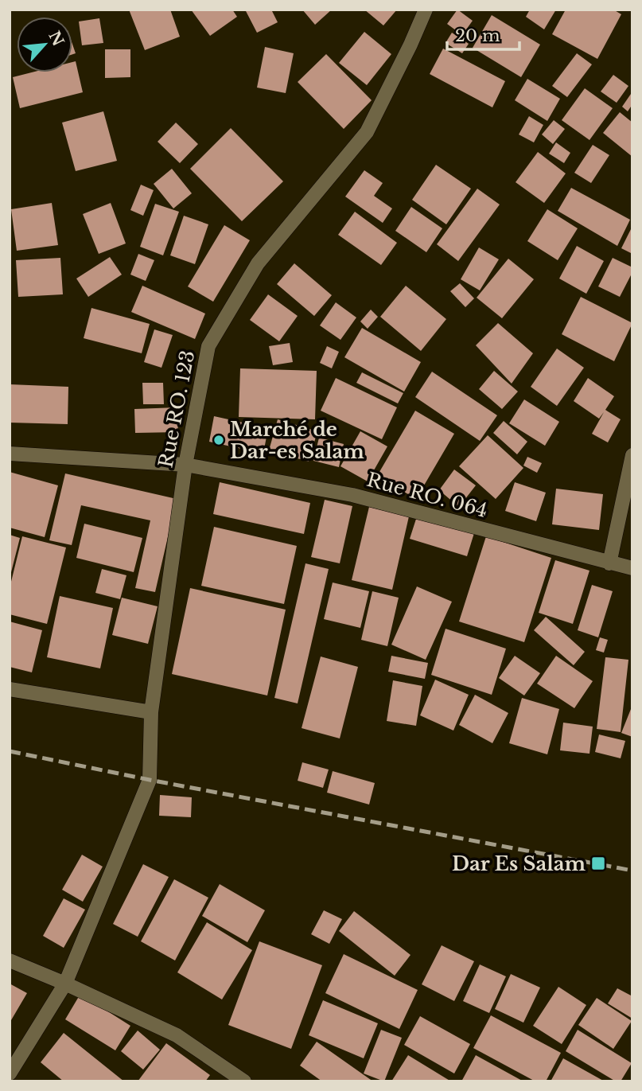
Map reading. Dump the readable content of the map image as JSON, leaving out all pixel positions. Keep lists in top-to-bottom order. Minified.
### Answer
{"streets":{"street":["Rue RO. 123","Rue RO. 064"]},"crossings":[["Rue RO. 123","Rue RO. 064"]],"places":{"other":["Marché de Dar-es Salam"],"transit":["Dar Es Salam"]},"scale_bar":"20 m","north":"top right"}
